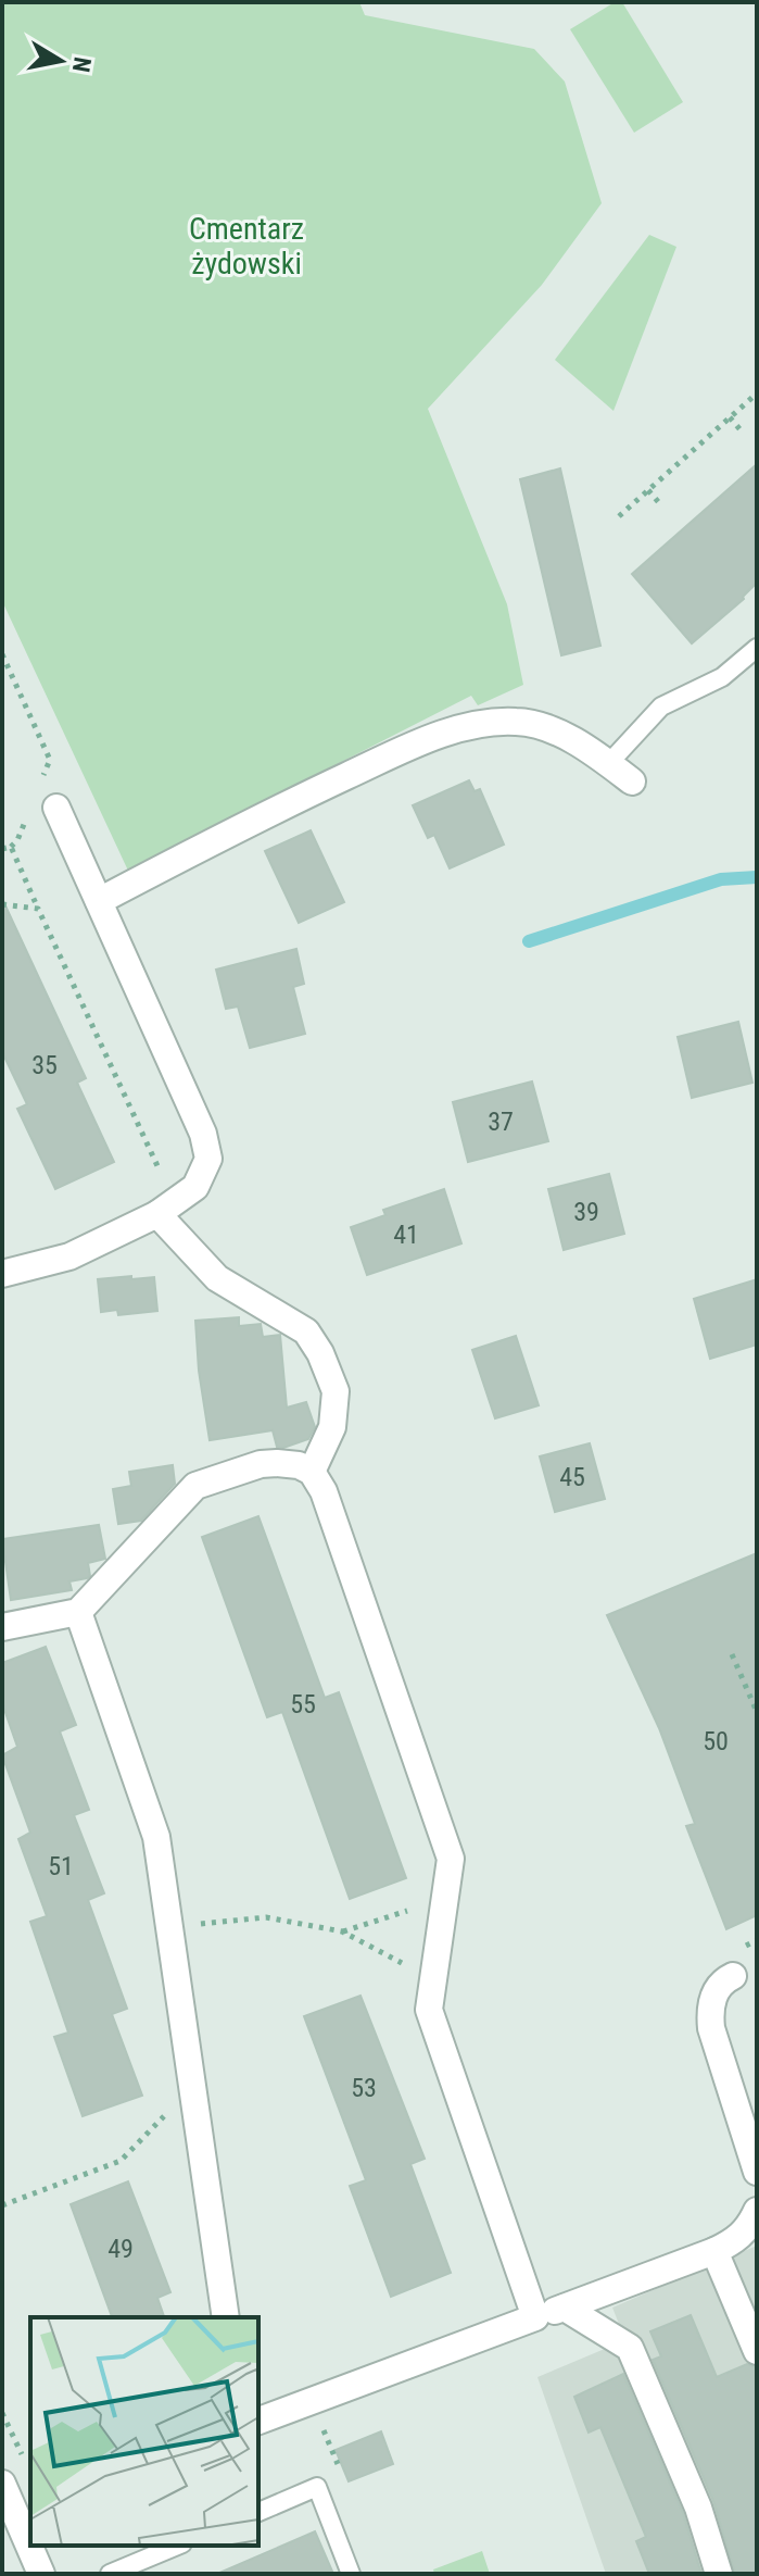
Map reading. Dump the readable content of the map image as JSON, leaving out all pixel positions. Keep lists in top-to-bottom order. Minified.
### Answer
{"parks":["Cmentarz żydowski"],"house_numbers":["35","37","39","41","45","55","50","51","53","49"],"north":"right"}
